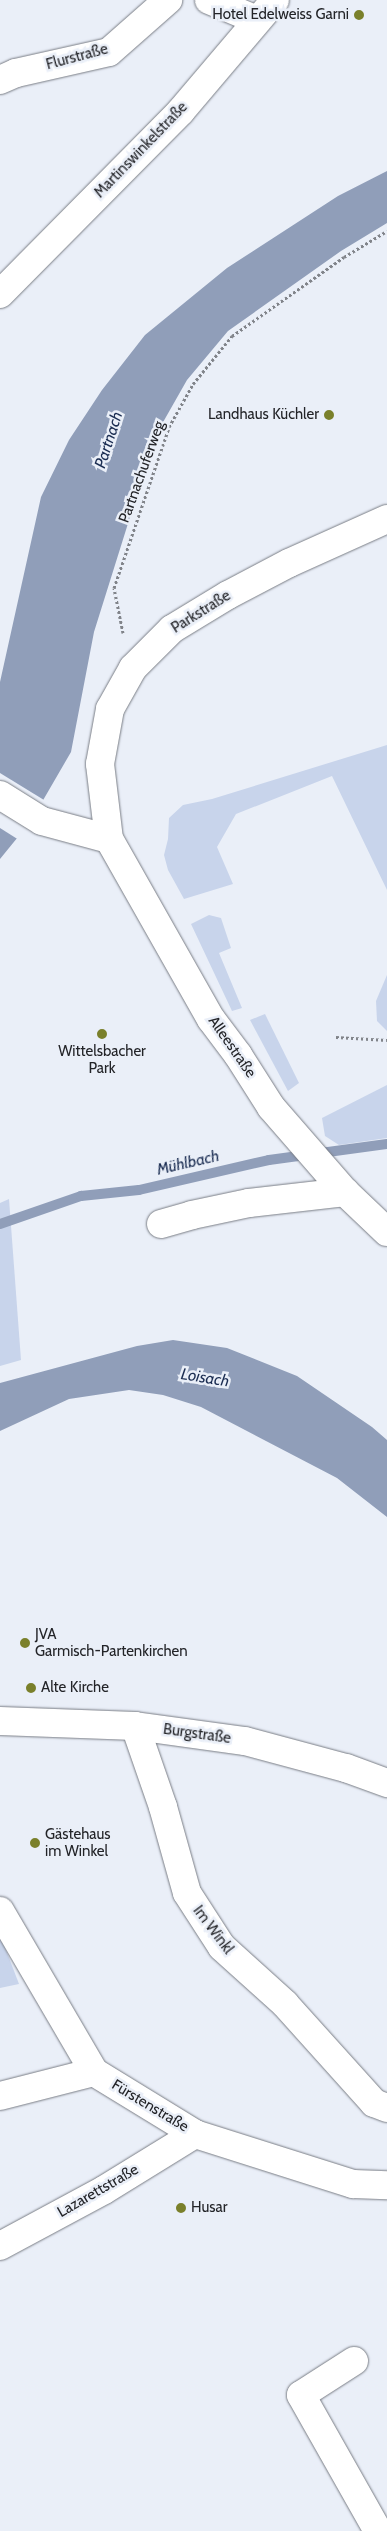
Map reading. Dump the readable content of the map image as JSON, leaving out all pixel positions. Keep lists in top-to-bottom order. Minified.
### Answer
{"streets":{"street":["Flurstraße","Martinswinkelstraße","Parkstraße","Alleestraße","Burgstraße","Im Winkl","Fürstenstraße","Lazarettstraße"],"path":["Partnachuferweg"]},"crossings":[["Partnachuferweg","Parkstraße"],["Parkstraße","Alleestraße"],["Burgstraße","Im Winkl"],["Fürstenstraße","Lazarettstraße"]],"water":["Partnach","Mühlbach","Loisach"],"places":["Hotel Edelweiss Garni","Landhaus Küchler","Wittelsbacher Park","JVA Garmisch-Partenkirchen","Alte Kirche","Gästehaus im Winkel","Husar"]}
